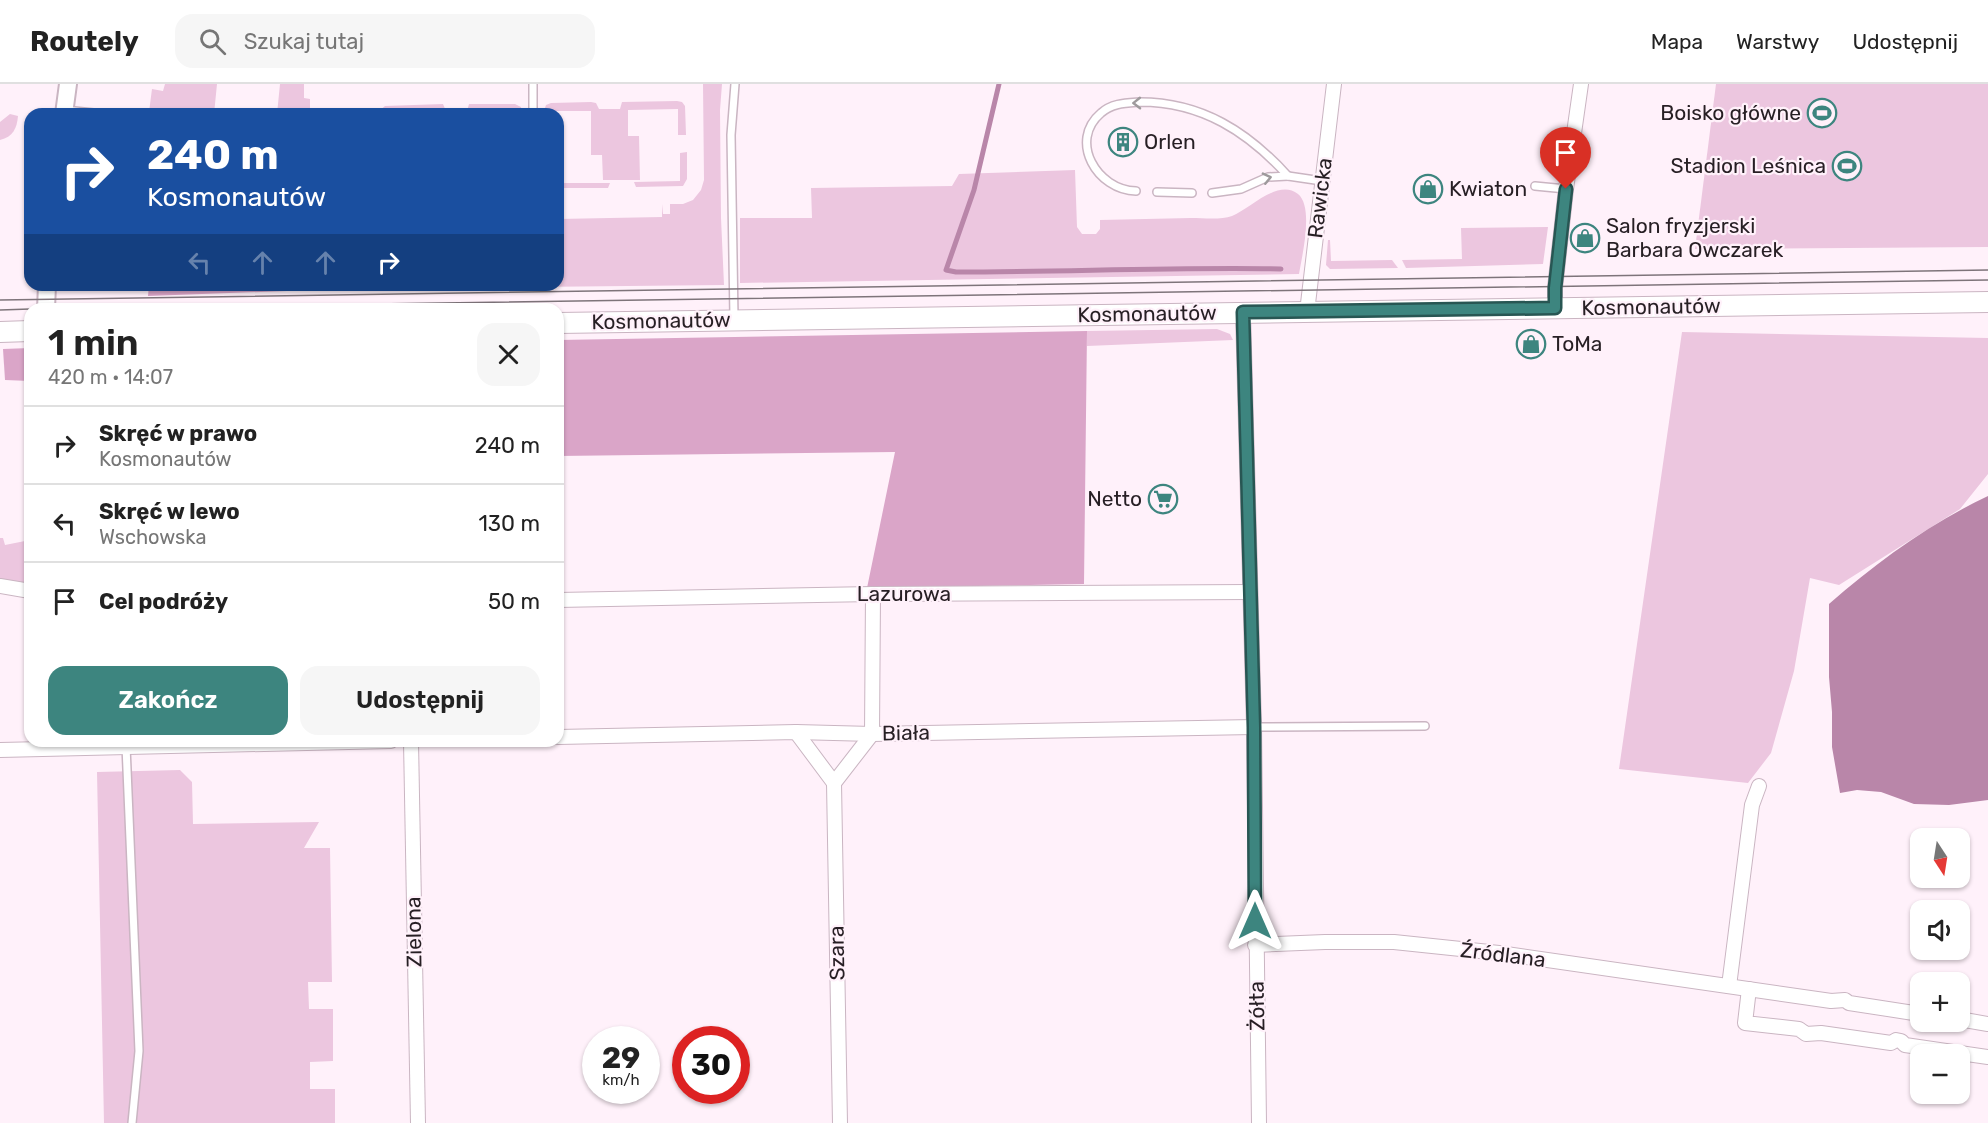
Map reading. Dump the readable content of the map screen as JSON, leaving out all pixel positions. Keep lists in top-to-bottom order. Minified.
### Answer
{"streets":{"main road":["Kosmonautów"],"street":["Rawicka","Lazurowa","Biała","Zielona","Szara","Źródlana","Żółta"]},"crossings":[["Rawicka","Kosmonautów"],["Kosmonautów","Żółta"],["Lazurowa","Żółta"],["Biała","Żółta"],["Źródlana","Żółta"]],"places":{"sports":["Boisko główne","Stadion Leśnica"],"building":["Orlen"],"shop":["Kwiaton","Salon fryzjerski Barbara Owczarek","ToMa"],"supermarket":["Netto"]},"north":"bottom","page":{"header":"Routely","search":"Szukaj tutaj","nav":["Mapa","Warstwy","Udostępnij"],"turn":["240 m","Kosmonautów"],"heading":["1 min","420 m · 14:07"],"list":[{"name":"Skręć w prawo","note":"Kosmonautów","value":"240 m"},{"name":"Skręć w lewo","note":"Wschowska","value":"130 m"},{"name":"Cel podróży","value":"50 m"}],"buttons":["Zakończ","Udostępnij"],"map_buttons":["+","−"],"speed":"29 km/h","limit":"30"}}
